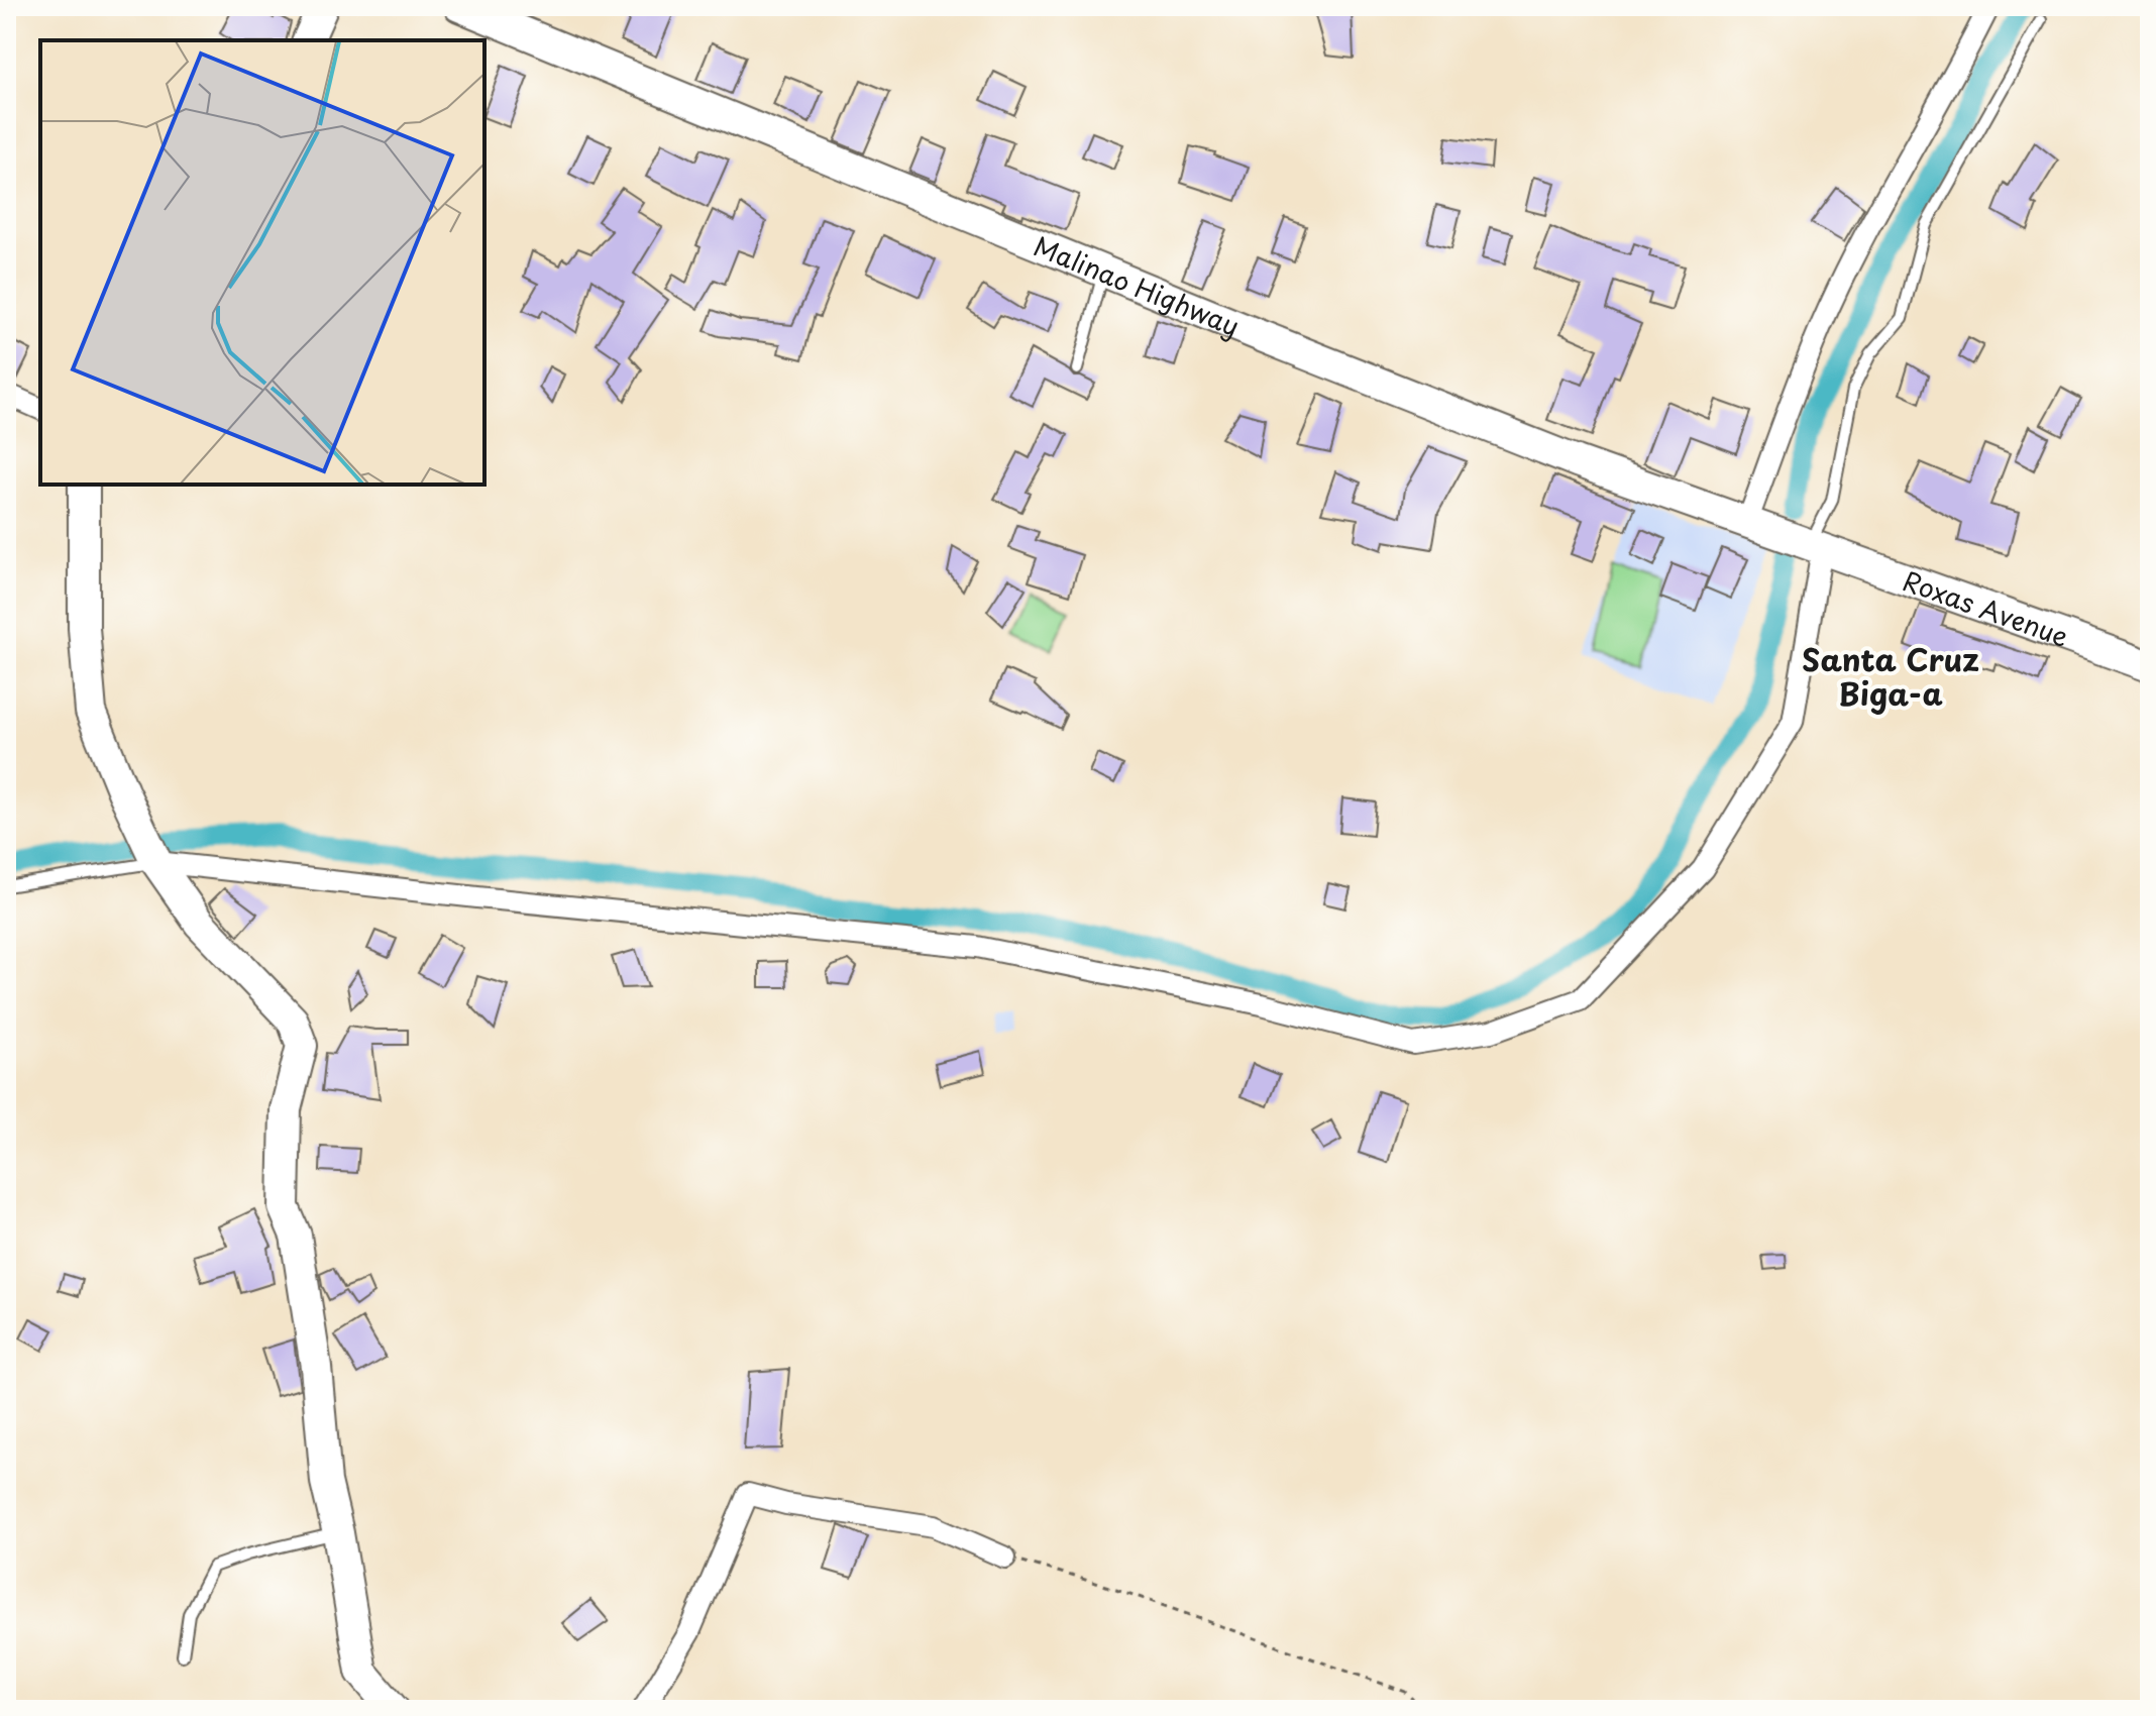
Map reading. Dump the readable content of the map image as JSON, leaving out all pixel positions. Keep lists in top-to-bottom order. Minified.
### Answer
{"streets":{"main road":["Malinao Highway","Roxas Avenue"]},"crossings":[["Malinao Highway","Roxas Avenue"]],"districts":["Santa Cruz Biga-a"]}
